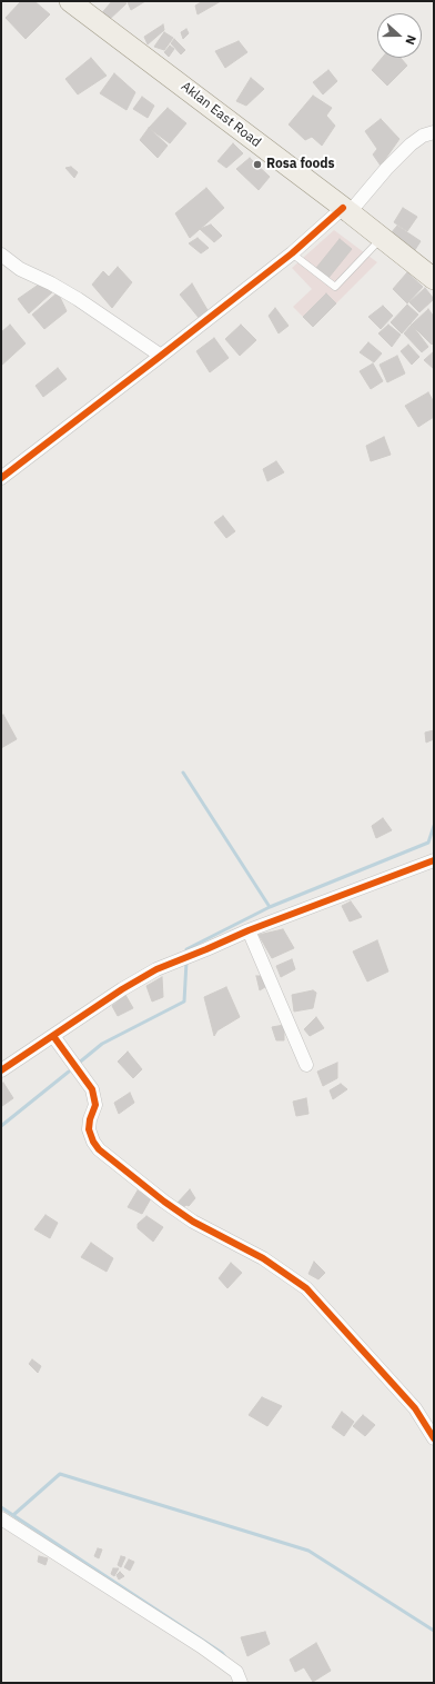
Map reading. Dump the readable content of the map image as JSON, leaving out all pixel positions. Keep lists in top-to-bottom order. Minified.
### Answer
{"streets":{"main road":["Aklan East Road"]},"places":["Rosa foods"],"north":"right"}
